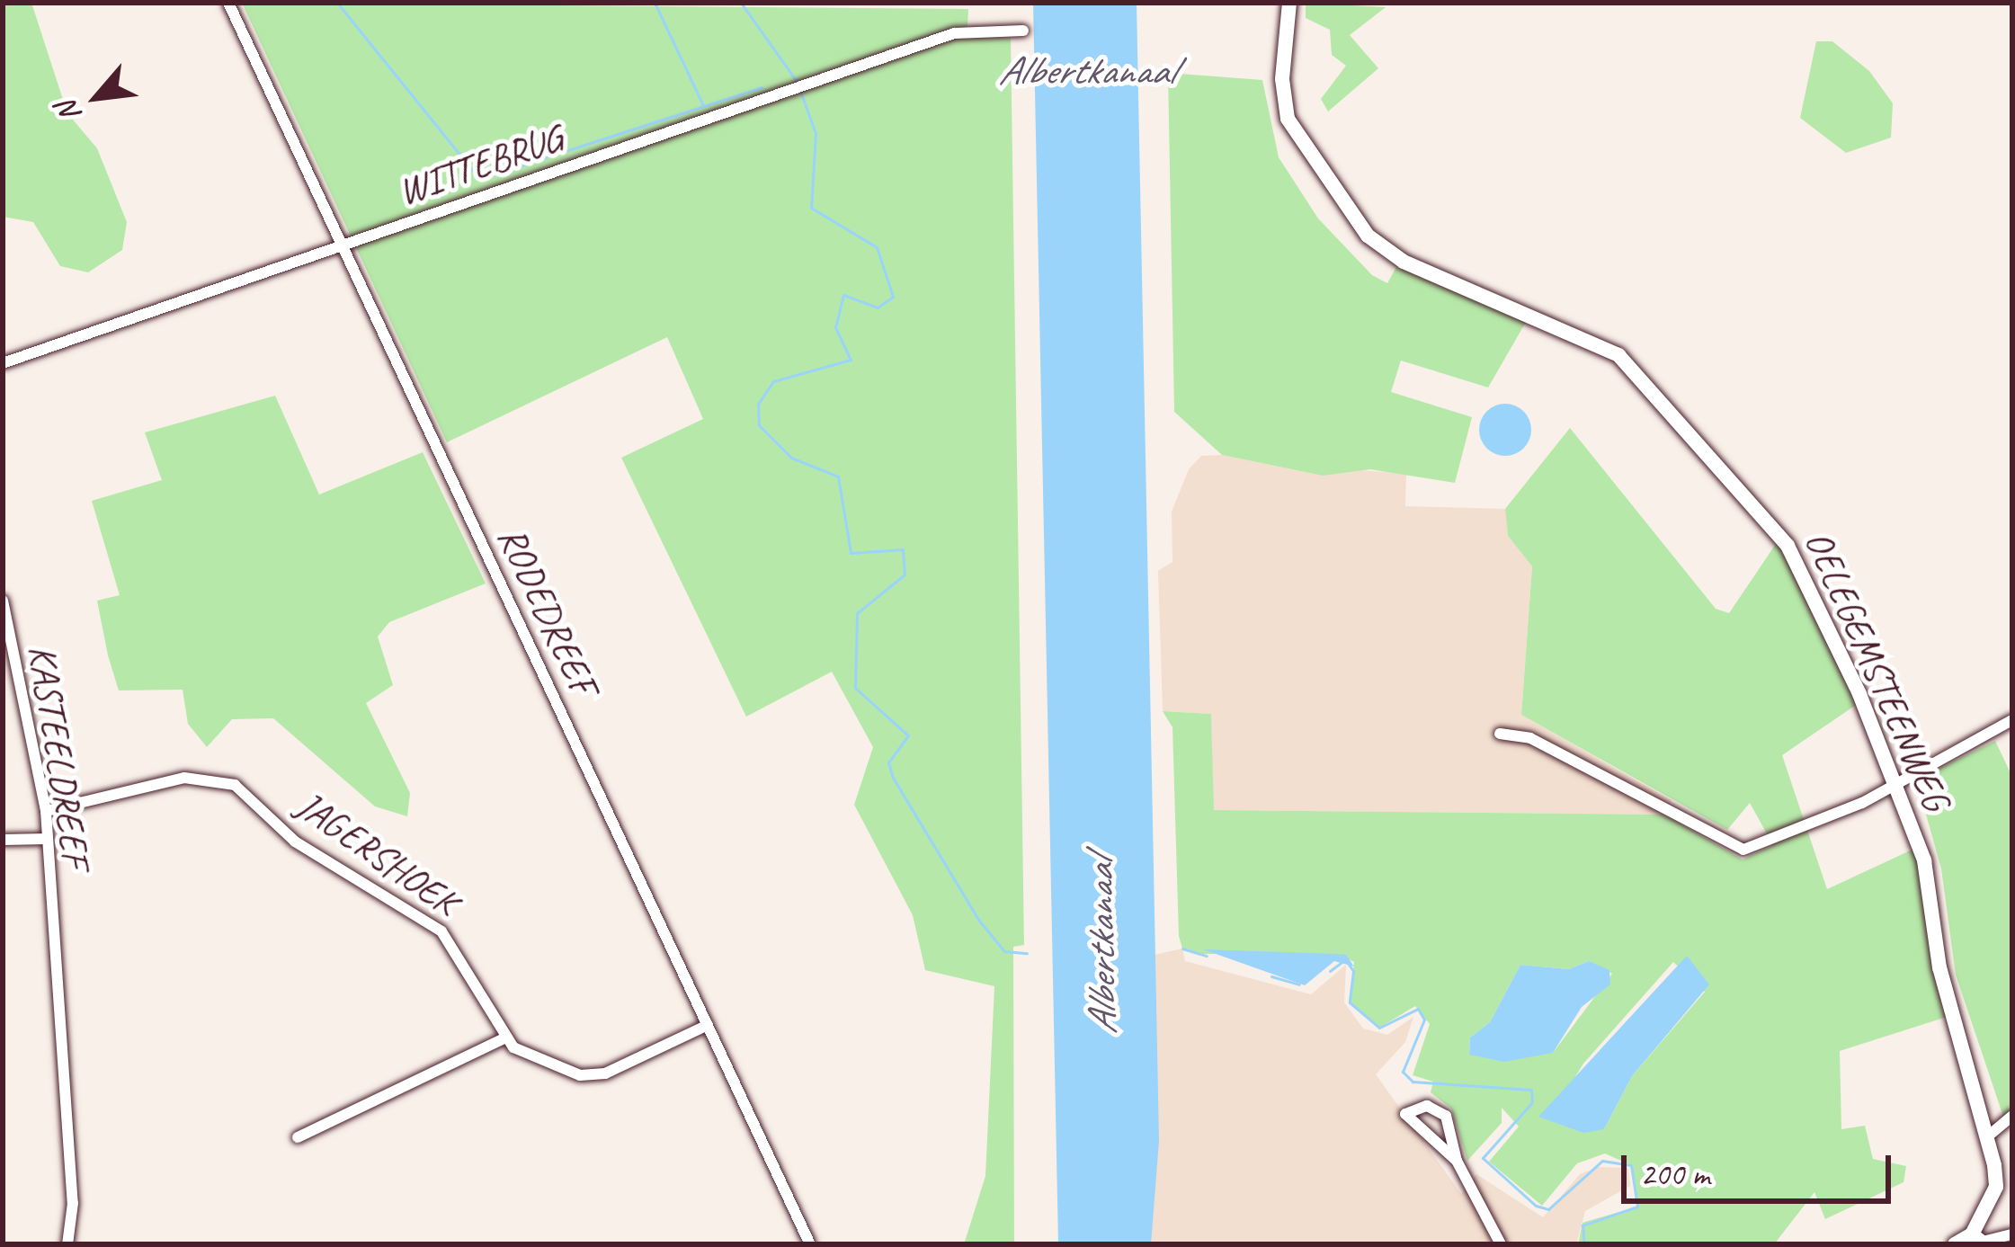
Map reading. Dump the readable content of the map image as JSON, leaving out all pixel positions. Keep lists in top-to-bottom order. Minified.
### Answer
{"streets":{"street":["WITTEBRUG","RODEDREEF","OELEGEMSTEENWEG","KASTEELDREEF","JAGERSHOEK"]},"crossings":[["WITTEBRUG","RODEDREEF"],["KASTEELDREEF","JAGERSHOEK"]],"water":["Albertkanaal"],"scale_bar":"200 m","north":"bottom left"}
